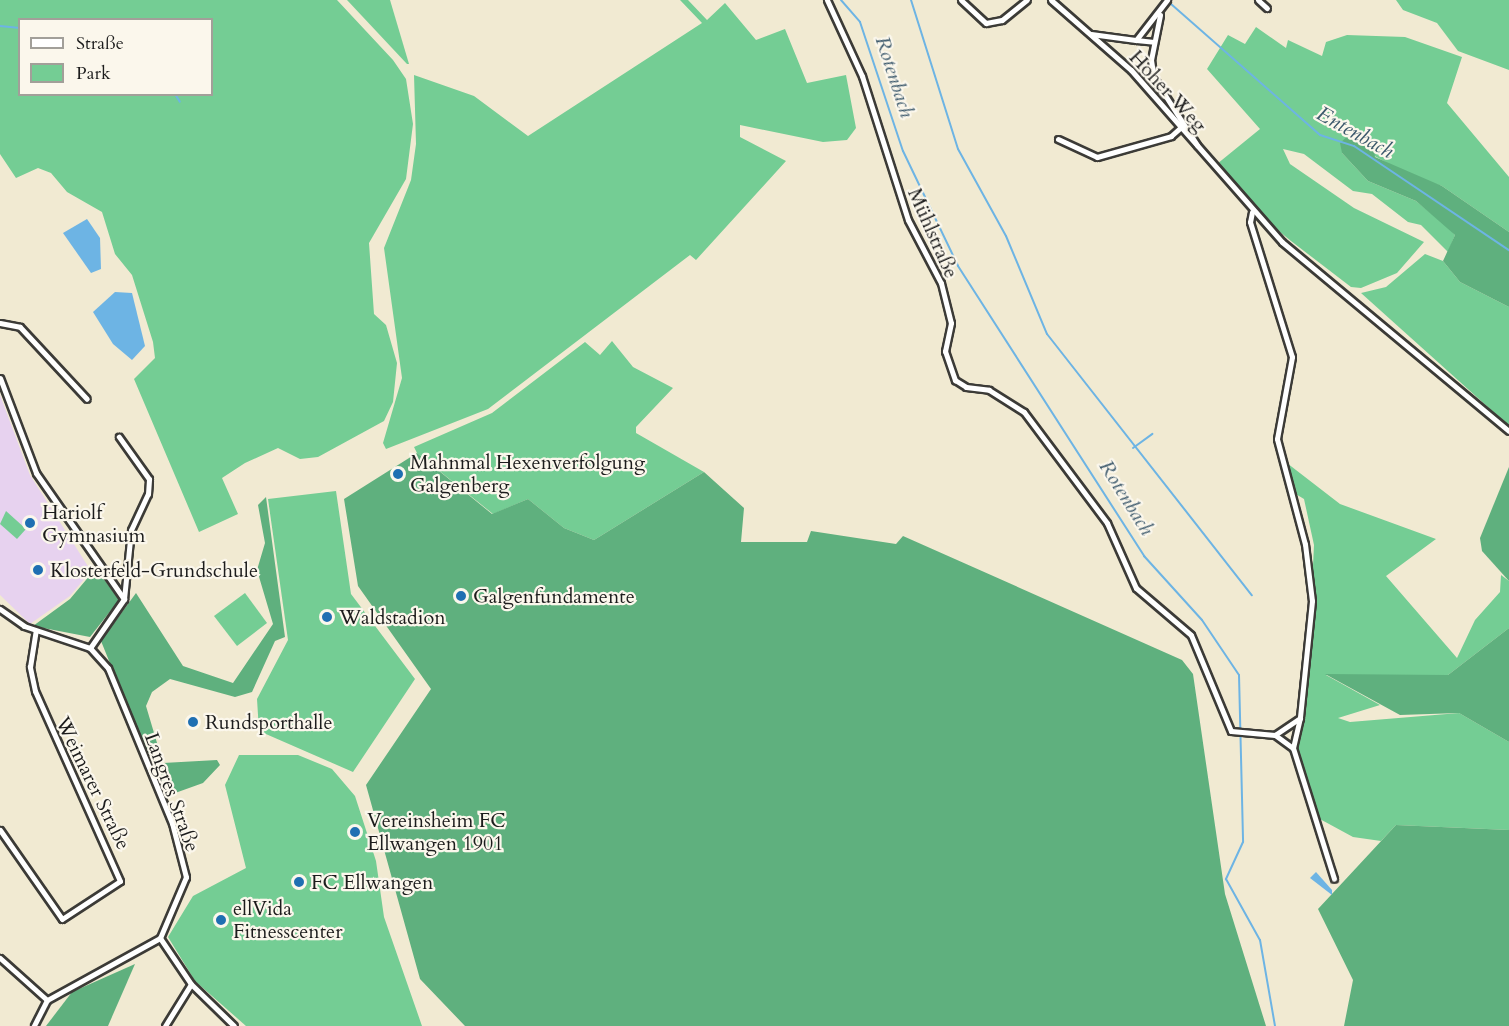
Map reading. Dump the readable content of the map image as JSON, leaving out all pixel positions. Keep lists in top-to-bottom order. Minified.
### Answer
{"streets":{"street":["Hoher Weg","Mühlstraße","Weimarer Straße","Langres Straße"]},"water":["Rotenbach","Entenbach"],"places":["Mahnmal Hexenverfolgung Galgenberg","Hariolf Gymnasium","Klosterfeld-Grundschule","Galgenfundamente","Waldstadion","Rundsporthalle","Vereinsheim FC Ellwangen 1901","FC Ellwangen","ellVida Fitnesscenter"],"legend":["Straße","Park"]}
